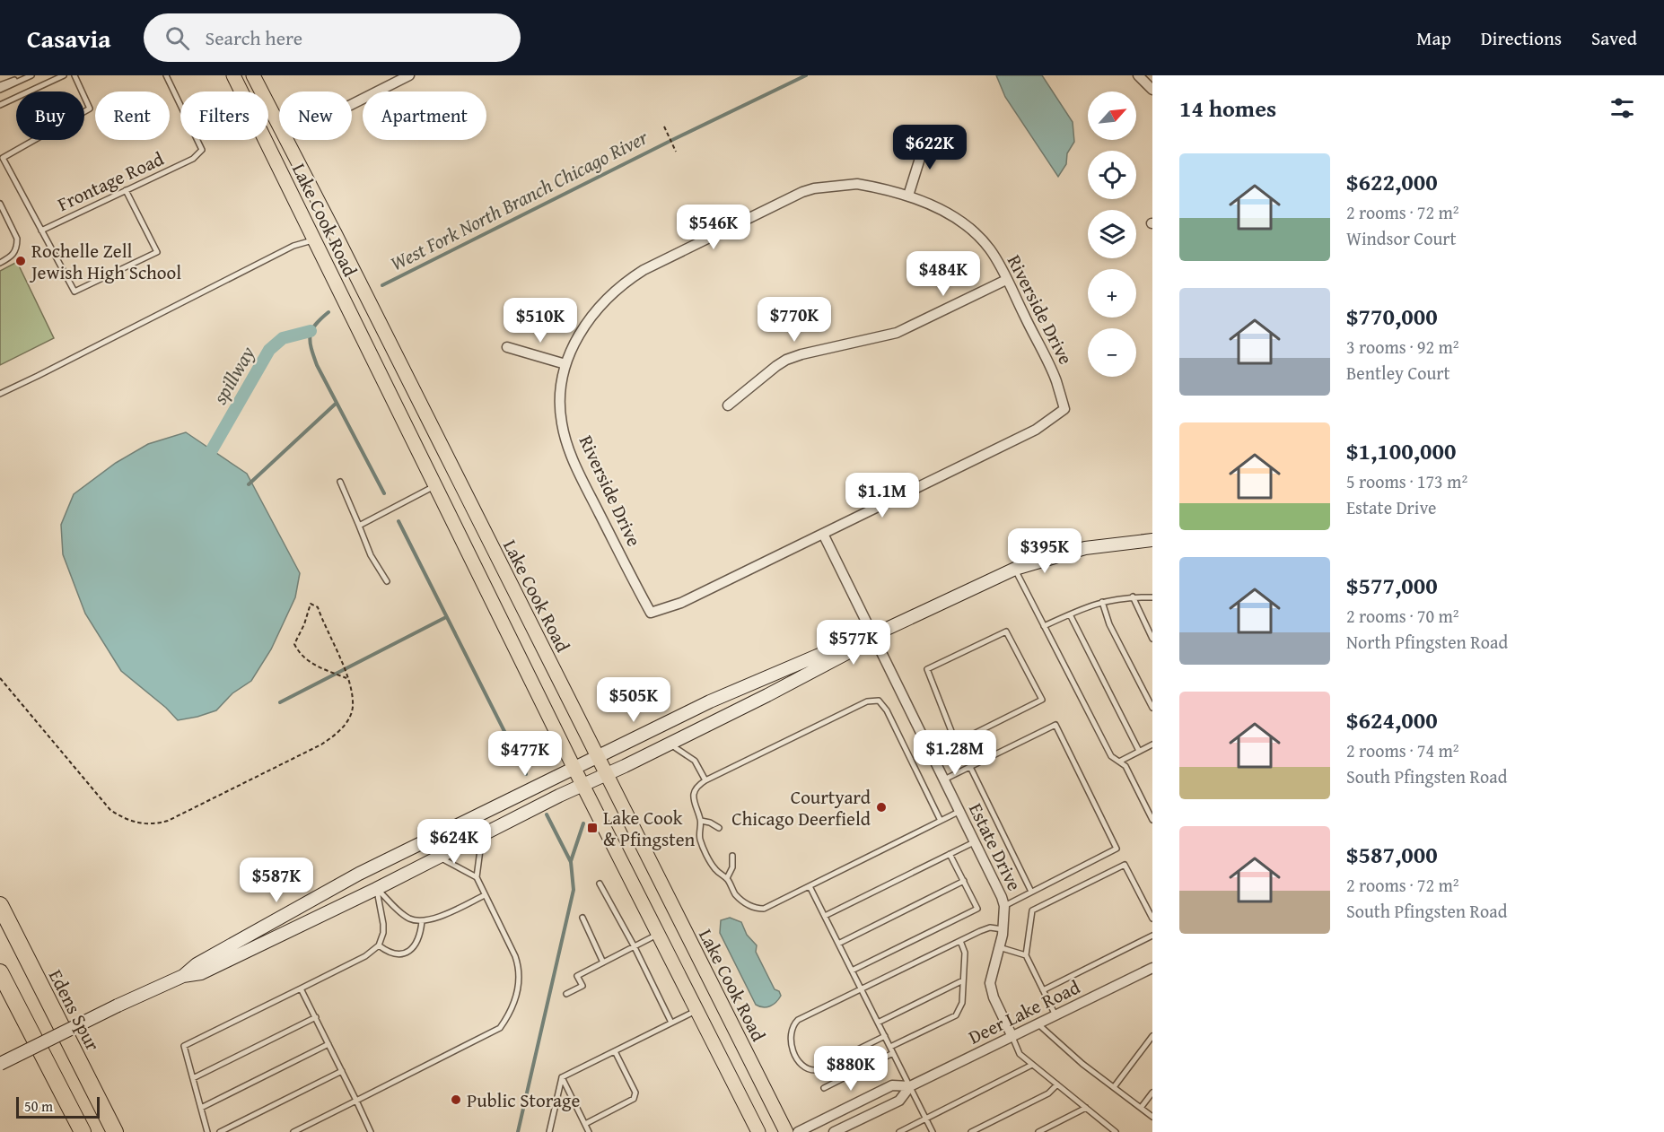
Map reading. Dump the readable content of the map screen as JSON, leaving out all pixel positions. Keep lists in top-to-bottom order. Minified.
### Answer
{"streets":{"highway":["Edens Spur"],"main road":["Lake Cook Road"],"street":["Riverside Drive","Estate Drive","Deer Lake Road"],"lane":["Frontage Road"]},"crossings":[["Riverside Drive","Estate Drive"],["Estate Drive","Deer Lake Road"]],"water":["West Fork North Branch Chicago River","spillway"],"places":{"other":["Rochelle Zell Jewish High School","Courtyard Chicago Deerfield","Public Storage"],"transit":["Lake Cook & Pfingsten"]},"scale_bar":"50 m","north":"top right","page":{"header":"Casavia","search":"Search here","nav":["Map","Directions","Saved"],"heading":"14 homes","map_buttons":["+","−"],"chip":["Buy","Rent","Filters","New","Apartment"],"price":["$622K","$546K","$484K","$770K","$510K","$1.1M","$395K","$577K","$505K","$1.28M","$477K","$624K","$587K","$880K"],"list":[{"name":"$622,000","note":"2 rooms · 72 m² · Windsor Court"},{"name":"$770,000","note":"3 rooms · 92 m² · Bentley Court"},{"name":"$1,100,000","note":"5 rooms · 173 m² · Estate Drive"},{"name":"$577,000","note":"2 rooms · 70 m² · North Pfingsten Road"},{"name":"$624,000","note":"2 rooms · 74 m² · South Pfingsten Road"},{"name":"$587,000","note":"2 rooms · 72 m² · South Pfingsten Road"}],"scale":"50 m"}}
